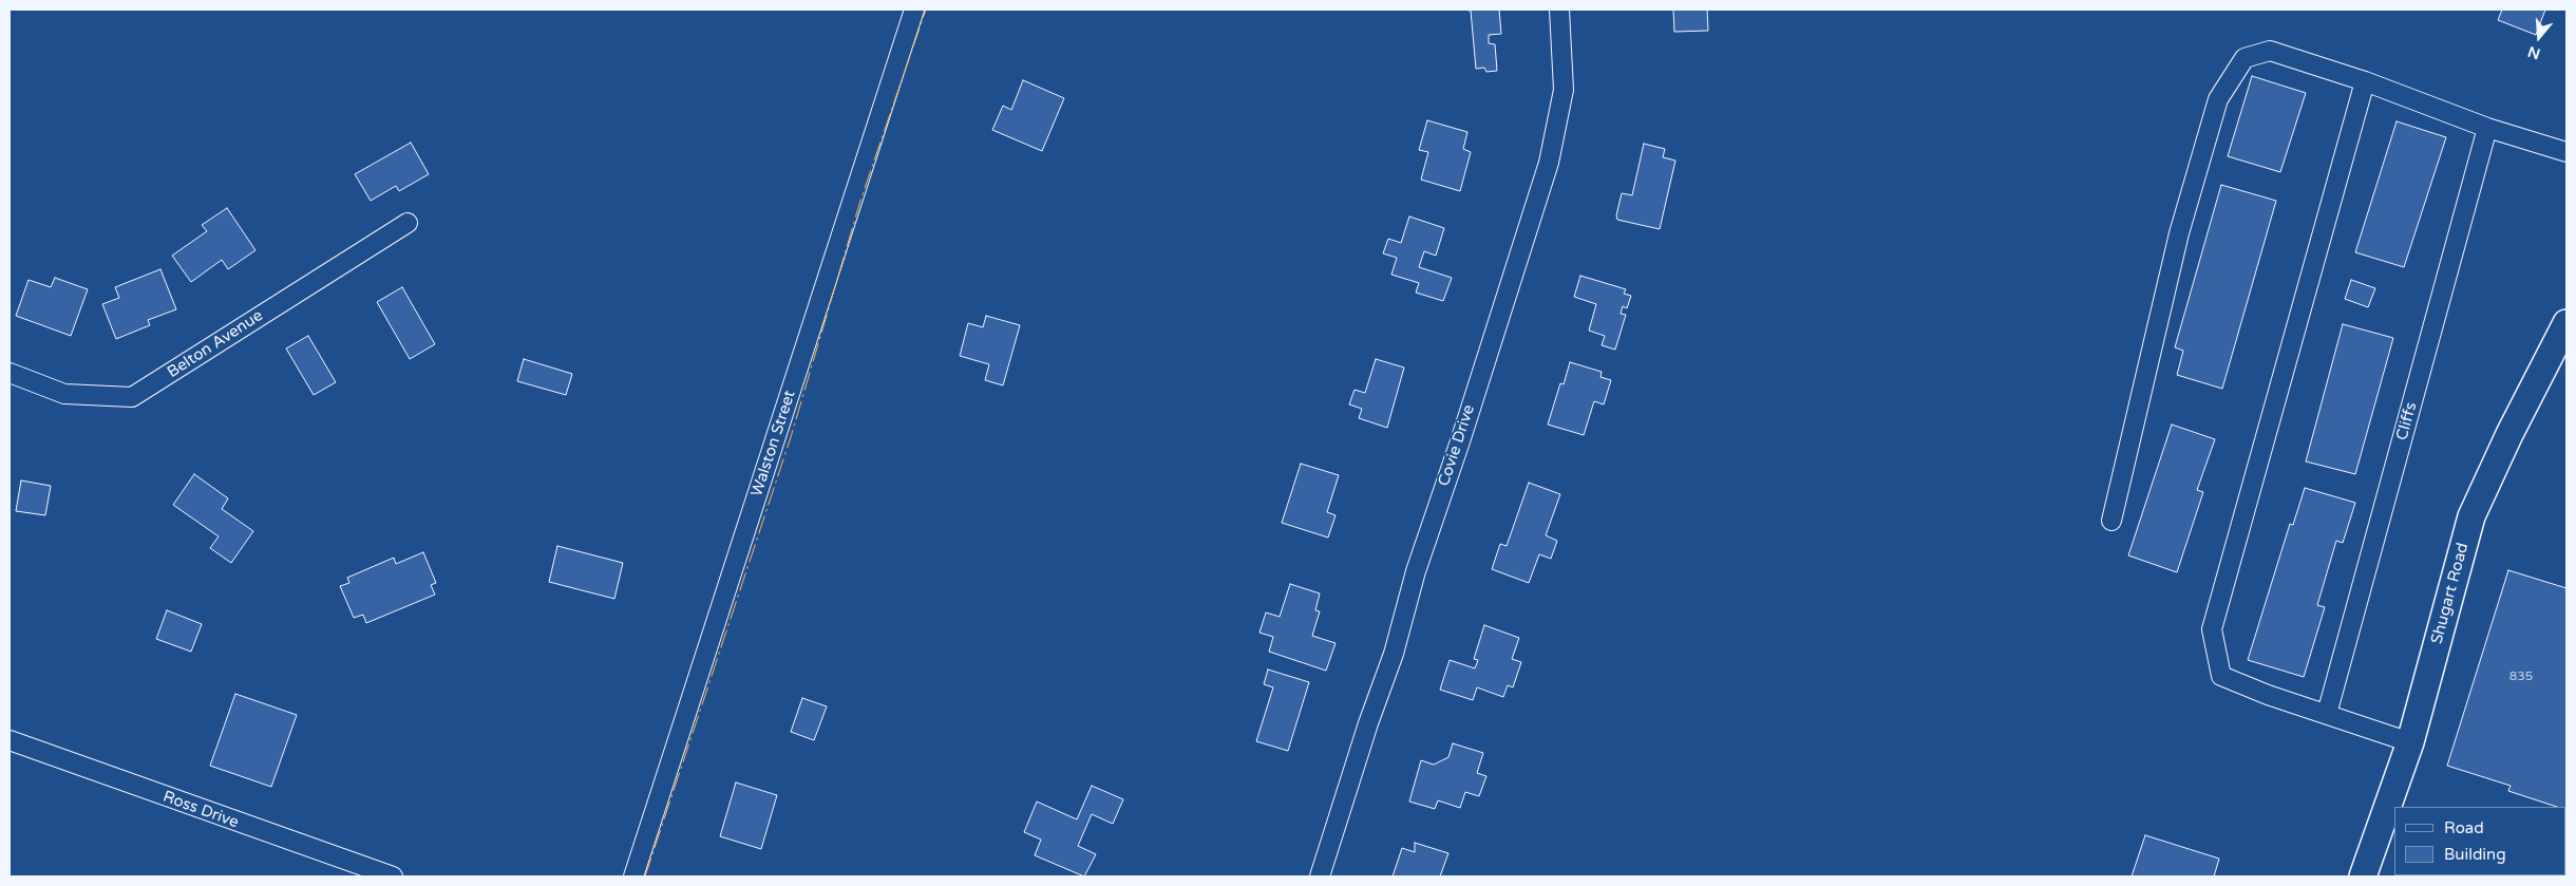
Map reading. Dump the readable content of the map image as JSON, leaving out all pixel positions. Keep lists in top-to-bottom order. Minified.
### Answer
{"streets":{"street":["Belton Avenue","Cliffs","Walston Street","Covie Drive","Shugart Road","Ross Drive"]},"house_numbers":["835"],"legend":["Road","Building"],"north":"bottom"}
